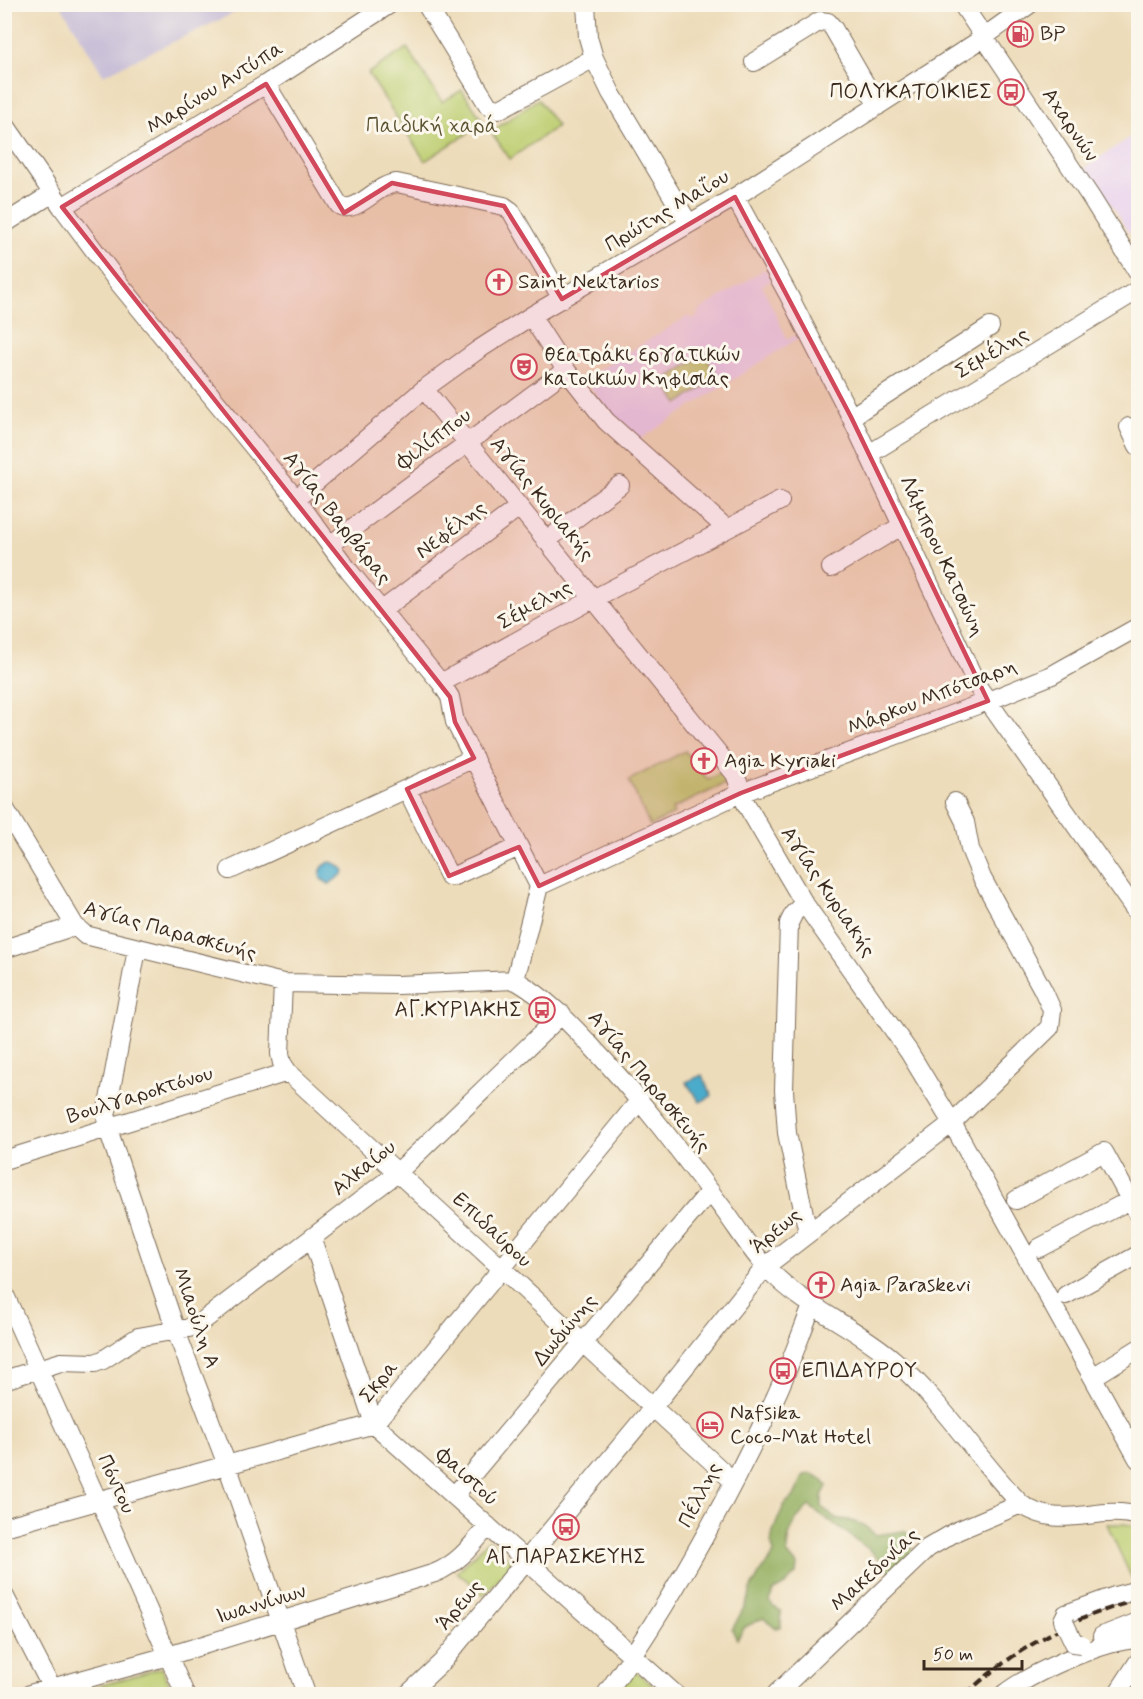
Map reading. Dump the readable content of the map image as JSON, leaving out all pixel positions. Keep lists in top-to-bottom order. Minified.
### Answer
{"streets":{"street":["Μαρίνου Αντύπα","Αχαρνών","Πρώτης Μαΐου","Σεμέλης","Φιλίππου","Αγίας Κυριακής","Αγίας Βαρβάρας","Νεφέλης","Λάμπρου Κατσώνη","Σέμελης","Μάρκου Μπότσαρη","Αγίας Παρασκευής","Βουλγαροκτόνου","Αλκαίου","Επιδαύρου","Άρεως","Μιαούλη Α","Δωδώνης","Σκρα","Φαιστού","Πόντου","Πέλλης","Μακεδονίας","Ιωαννίνων"]},"crossings":[["Μαρίνου Αντύπα","Αγίας Βαρβάρας"],["Αχαρνών","Πρώτης Μαΐου"],["Πρώτης Μαΐου","Αγίας Κυριακής"],["Πρώτης Μαΐου","Αγίας Βαρβάρας"],["Πρώτης Μαΐου","Λάμπρου Κατσώνη"],["Σεμέλης","Λάμπρου Κατσώνη"],["Φιλίππου","Αγίας Κυριακής"],["Φιλίππου","Αγίας Βαρβάρας"],["Αγίας Κυριακής","Νεφέλης"],["Αγίας Κυριακής","Σέμελης"],["Αγίας Κυριακής","Μάρκου Μπότσαρη"],["Αγίας Κυριακής","Άρεως"],["Αγίας Βαρβάρας","Νεφέλης"],["Αγίας Βαρβάρας","Σέμελης"],["Αγίας Βαρβάρας","Μάρκου Μπότσαρη"],["Λάμπρου Κατσώνη","Μάρκου Μπότσαρη"],["Αγίας Παρασκευής","Αλκαίου"],["Αγίας Παρασκευής","Άρεως"],["Αγίας Παρασκευής","Μιαούλη Α"],["Αγίας Παρασκευής","Δωδώνης"],["Αγίας Παρασκευής","Σκρα"],["Αγίας Παρασκευής","Πέλλης"],["Αγίας Παρασκευής","Μακεδονίας"],["Βουλγαροκτόνου","Επιδαύρου"],["Βουλγαροκτόνου","Μιαούλη Α"],["Αλκαίου","Επιδαύρου"],["Αλκαίου","Μιαούλη Α"],["Αλκαίου","Φαιστού"],["Αλκαίου","Πόντου"],["Επιδαύρου","Άρεως"],["Επιδαύρου","Δωδώνης"],["Επιδαύρου","Σκρα"],["Επιδαύρου","Πέλλης"],["Άρεως","Φαιστού"],["Μιαούλη Α","Σκρα"],["Μιαούλη Α","Ιωαννίνων"],["Δωδώνης","Φαιστού"],["Σκρα","Φαιστού"],["Σκρα","Πόντου"],["Φαιστού","Πέλλης"],["Φαιστού","Ιωαννίνων"],["Πόντου","Ιωαννίνων"]],"parks":["Παιδική χαρά"],"places":{"fuel station":["BP"],"bus stop":["ΠΟΛΥΚΑΤΟΙΚΙΕΣ","ΑΓ.ΚΥΡΙΑΚΗΣ","ΕΠΙΔΑΥΡΟΥ","ΑΓ.ΠΑΡΑΣΚΕΥΗΣ"],"church":["Saint Nektarios","Agia Kyriaki","Agia Paraskevi"],"theatre":["θεατράκι εργατικών κατοικιών Κηφισιάς"],"hotel":["Nafsika Coco-Mat Hotel"]},"scale_bar":"50 m"}
